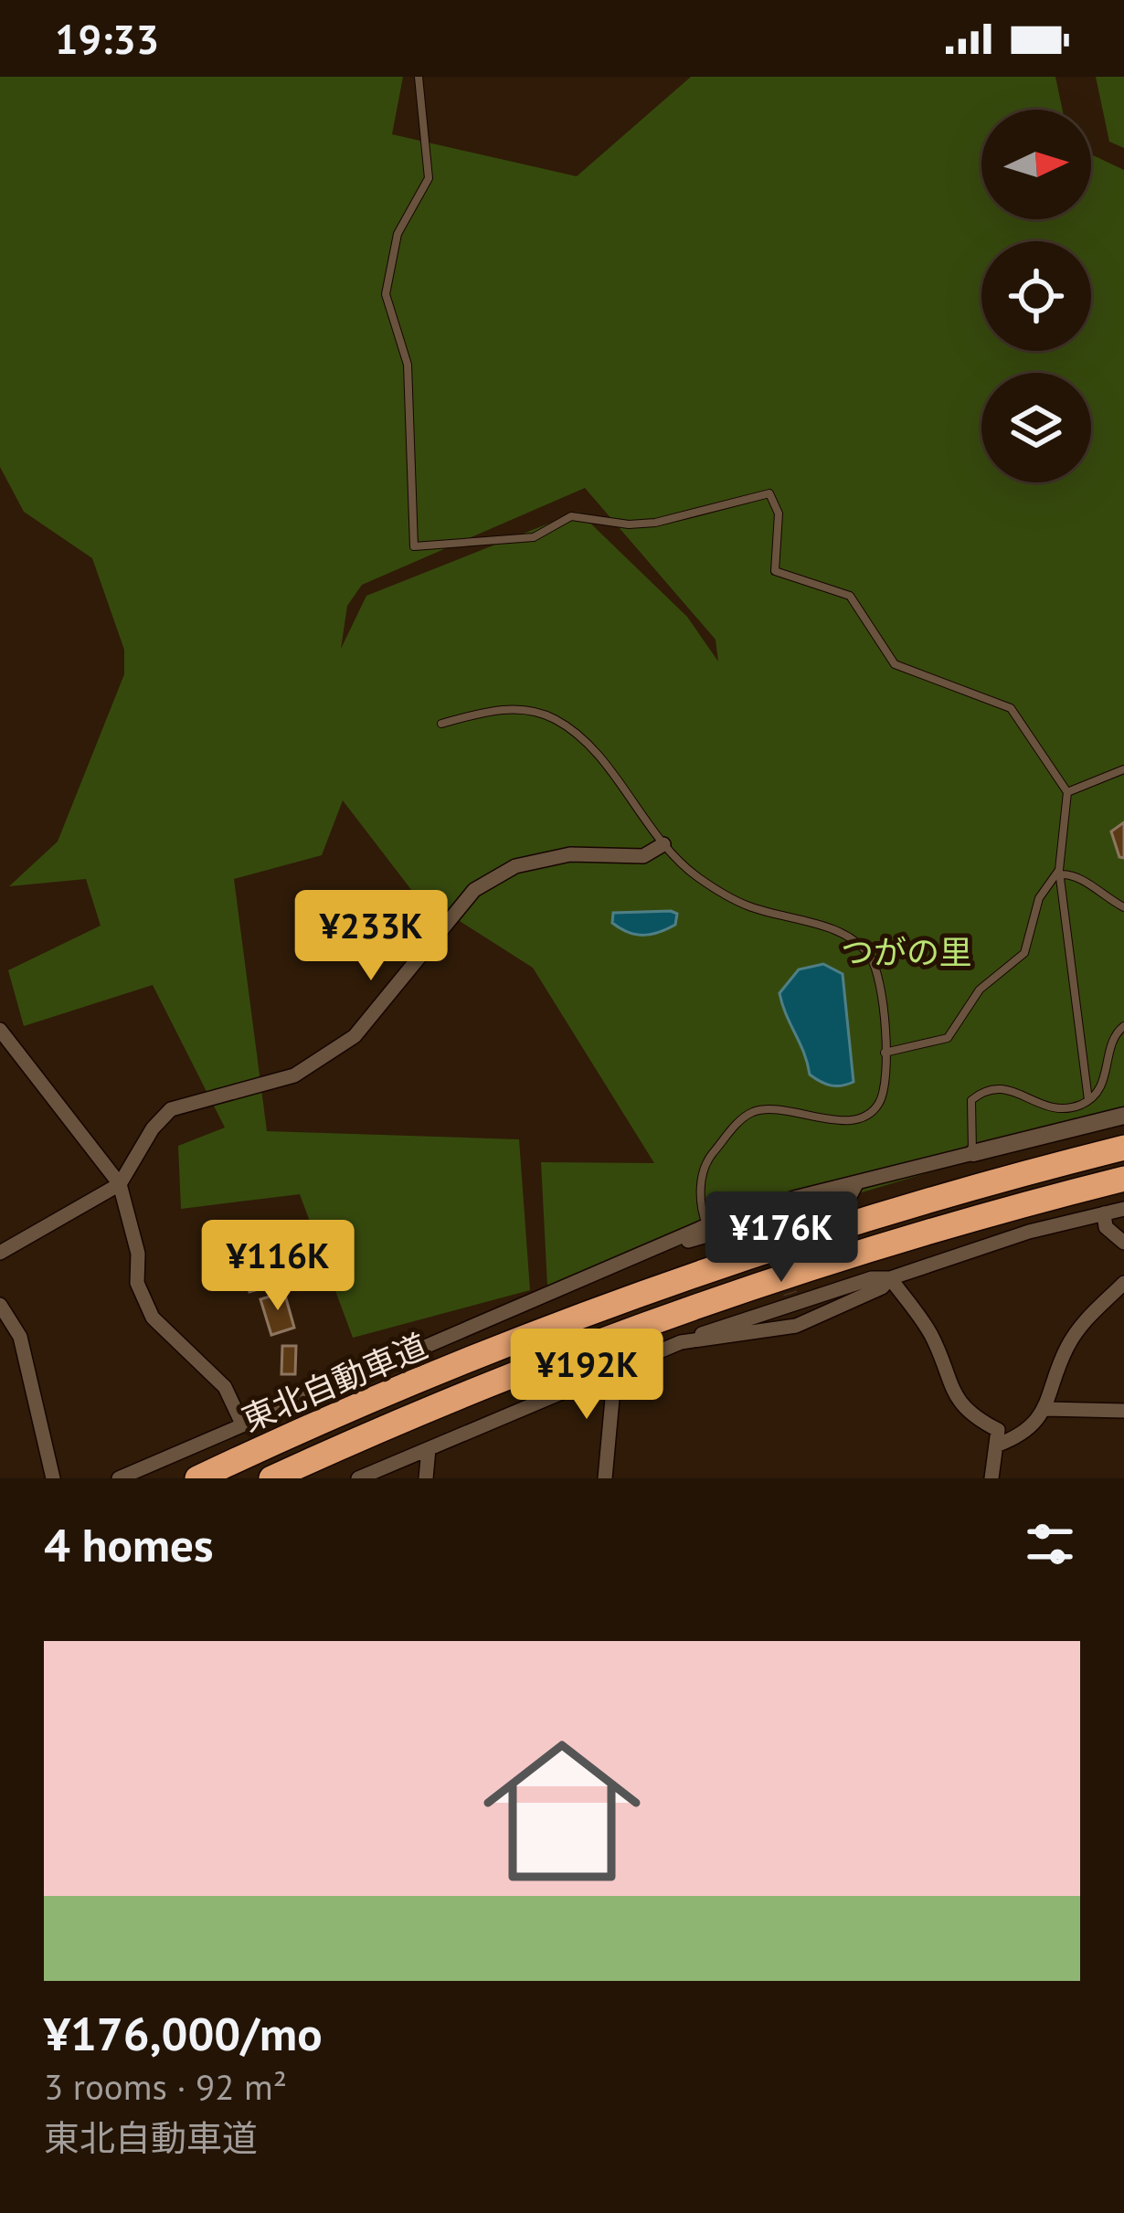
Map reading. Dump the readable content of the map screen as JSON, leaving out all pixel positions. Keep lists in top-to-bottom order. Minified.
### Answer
{"streets":{"highway":["東北自動車道"]},"parks":["つがの里"],"north":"right","page":{"status":"19:33","price":["¥233K","¥176K","¥116K","¥192K"],"heading":"4 homes","list":[{"name":"¥176,000/mo","note":"3 rooms · 92 m² · 東北自動車道"}]}}
